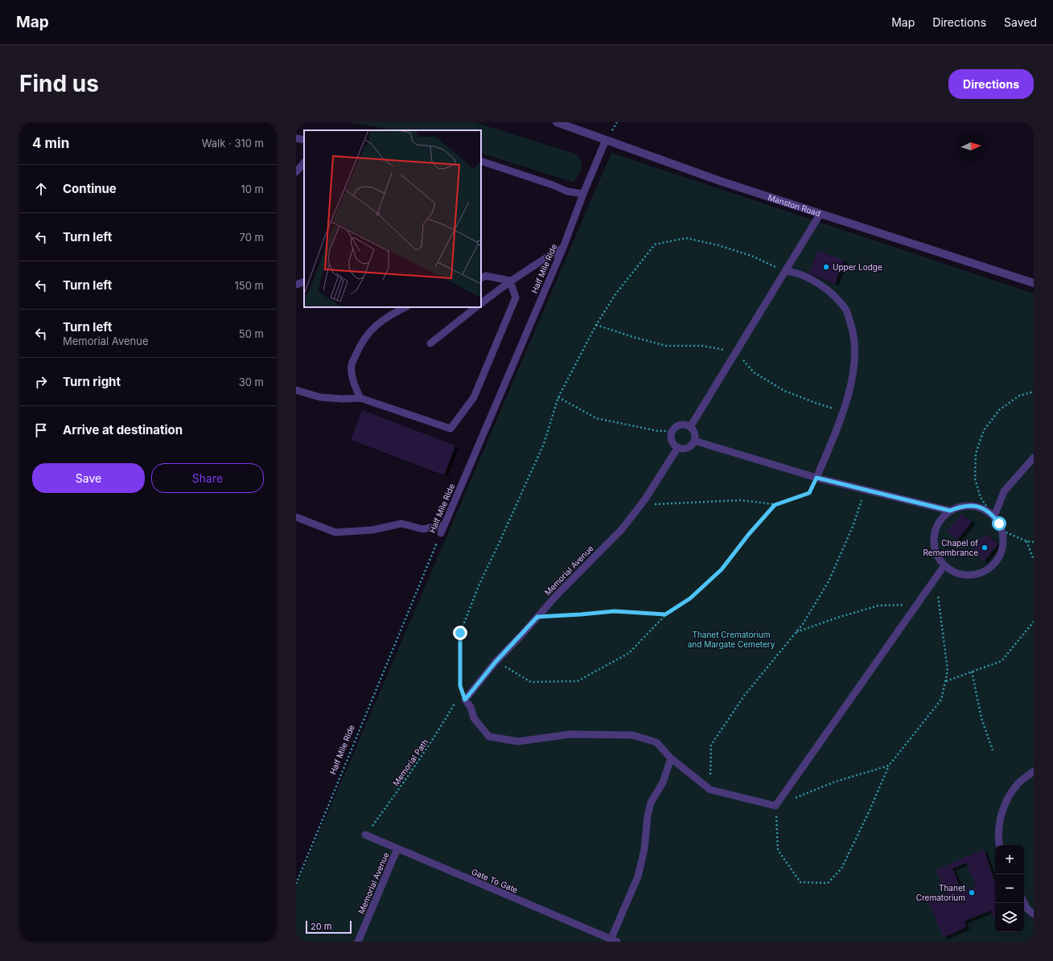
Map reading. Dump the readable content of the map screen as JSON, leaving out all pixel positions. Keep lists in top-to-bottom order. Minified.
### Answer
{"streets":{"street":["Manston Road"],"lane":["Half Mile Ride","Memorial Avenue","Gate To Gate"],"path":["Memorial Path"]},"crossings":[["Manston Road","Half Mile Ride"],["Memorial Avenue","Memorial Path"],["Memorial Avenue","Gate To Gate"],["Memorial Path","Gate To Gate"]],"parks":["Thanet Crematorium and Margate Cemetery"],"places":["Upper Lodge","Chapel of Remembrance","Thanet Crematorium"],"scale_bar":"20 m","north":"right","page":{"header":"Map","nav":["Map","Directions","Saved"],"buttons":["Directions",["Save","Share"]],"title":"Find us","heading":["4 min","Walk · 310 m"],"list":[["Continue","10 m"],["Turn left","70 m"],["Turn left","150 m"],["Turn left","Memorial Avenue","50 m"],["Turn right","30 m"],"Arrive at destination"],"map_buttons":["+","−"],"scale":"20 m"}}
